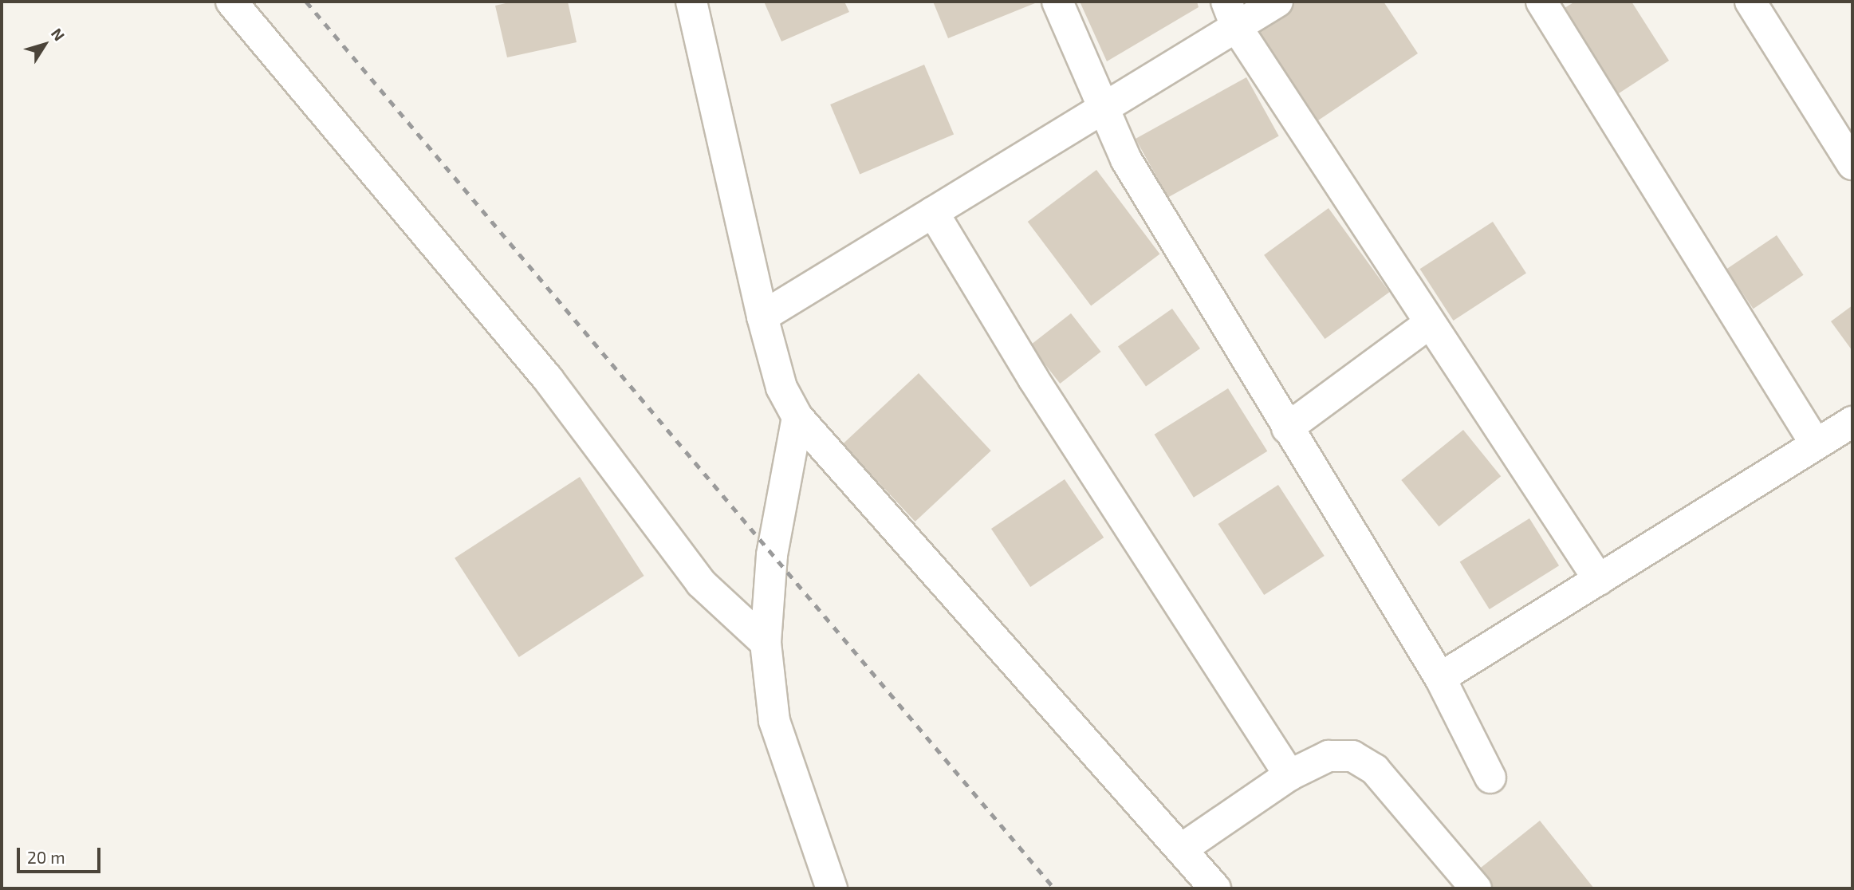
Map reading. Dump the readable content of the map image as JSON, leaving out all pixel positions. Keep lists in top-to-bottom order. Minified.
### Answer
{"scale_bar":"20 m","north":"top right"}
